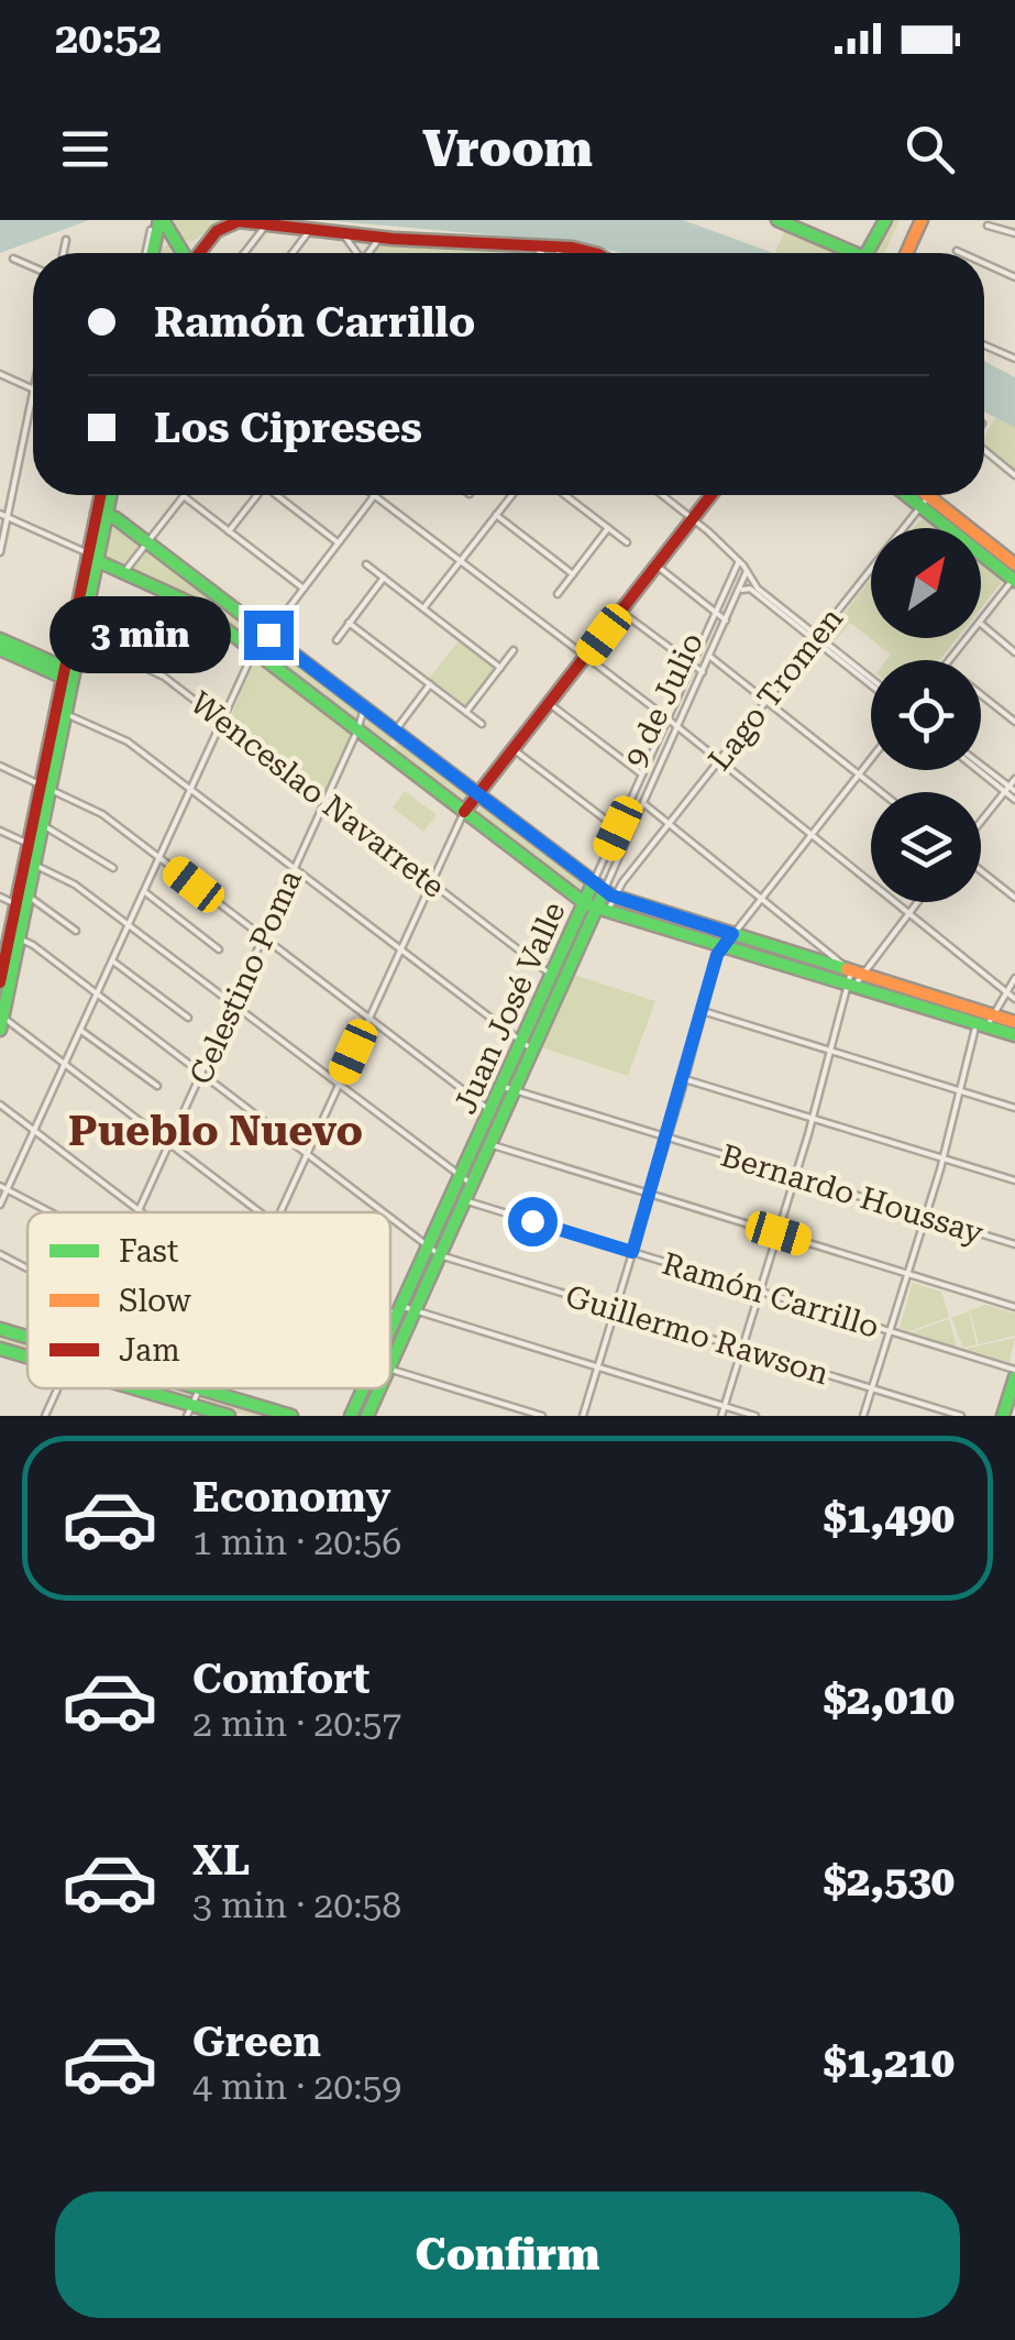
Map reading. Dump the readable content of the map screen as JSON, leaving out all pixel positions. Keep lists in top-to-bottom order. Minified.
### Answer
{"streets":{"main road":["9 de Julio","Juan José Valle"],"street":["Lago Tromen","Wenceslao Navarrete","Celestino Poma","Bernardo Houssay","Ramón Carrillo","Guillermo Rawson"]},"crossings":[["Lago Tromen","9 de Julio"],["Lago Tromen","Juan José Valle"],["9 de Julio","Juan José Valle"],["Wenceslao Navarrete","Celestino Poma"],["Wenceslao Navarrete","Juan José Valle"],["Juan José Valle","Bernardo Houssay"],["Juan José Valle","Guillermo Rawson"]],"districts":["Pueblo Nuevo"],"legend":["Fast","Slow","Jam"],"north":"top right","page":{"status":"20:52","header":"Vroom","banner":["Ramón Carrillo","Los Cipreses"],"bubble":"3 min","list":[{"name":"Economy","note":"1 min · 20:56","value":"$1,490"},{"name":"Comfort","note":"2 min · 20:57","value":"$2,010"},{"name":"XL","note":"3 min · 20:58","value":"$2,530"},{"name":"Green","note":"4 min · 20:59","value":"$1,210"}],"buttons":"Confirm"}}
